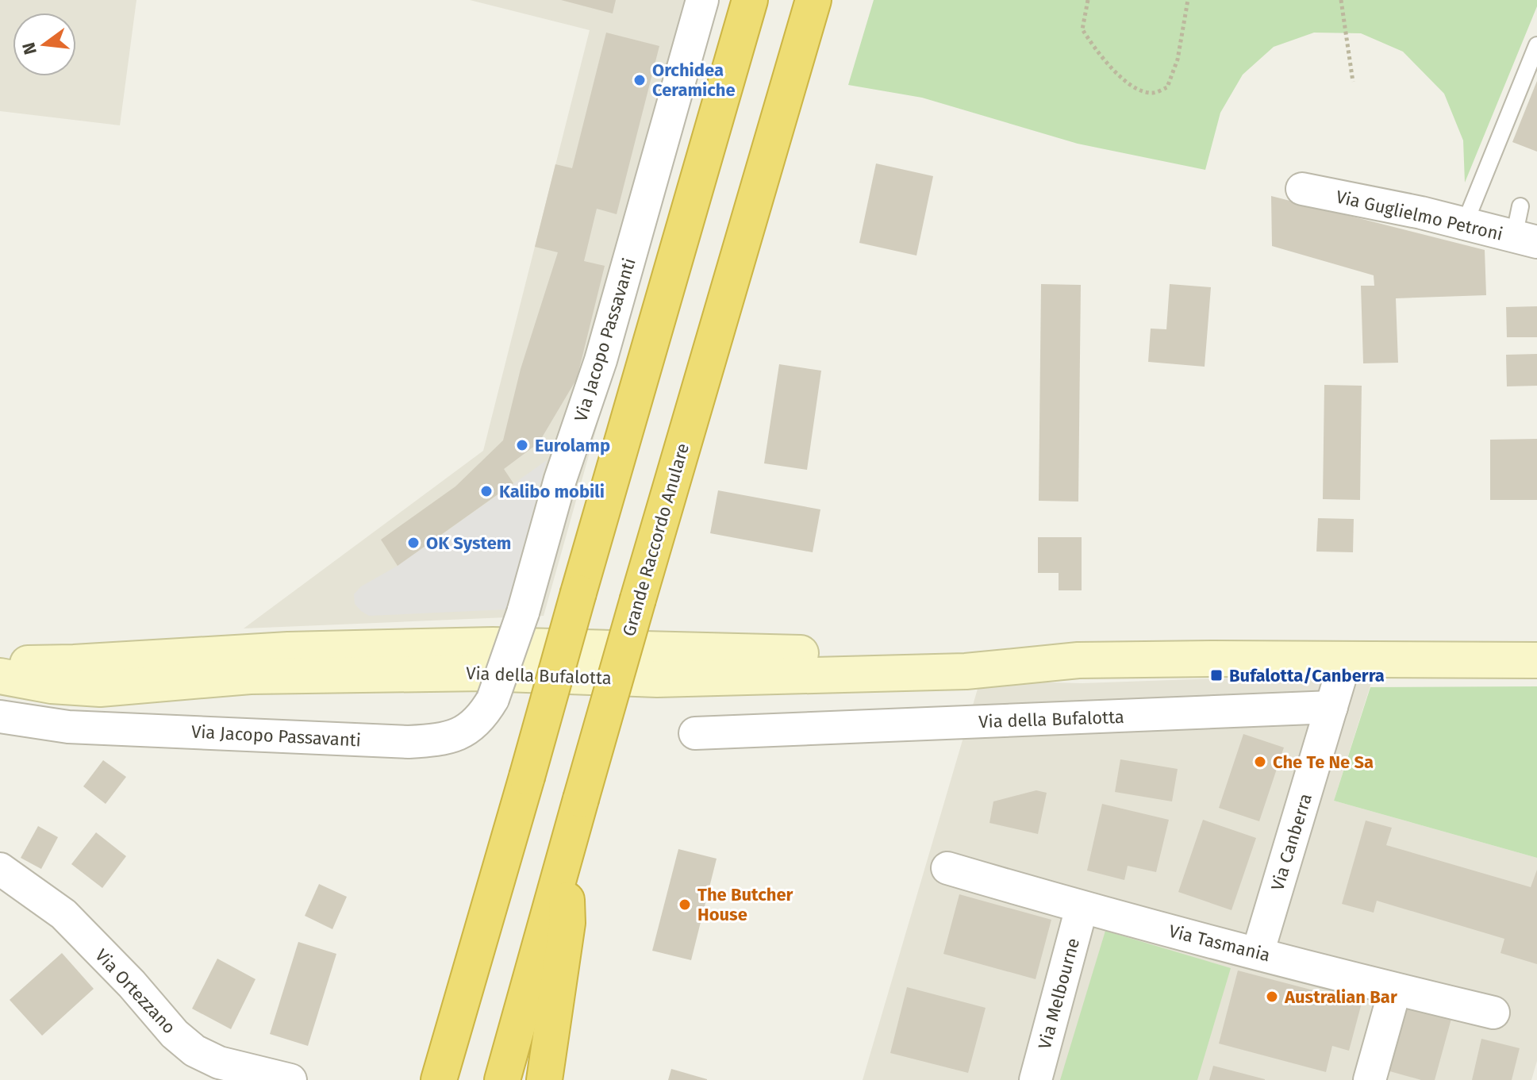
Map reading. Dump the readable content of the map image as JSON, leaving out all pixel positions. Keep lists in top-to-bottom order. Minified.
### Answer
{"streets":{"highway":["Grande Raccordo Anulare"],"street":["Via Guglielmo Petroni","Via Jacopo Passavanti","Via della Bufalotta","Via Canberra","Via Tasmania","Via Ortezzano","Via Melbourne"]},"crossings":[["Via della Bufalotta","Via Canberra"],["Via Canberra","Via Tasmania"],["Via Tasmania","Via Melbourne"]],"places":{"other":["Orchidea Ceramiche","Eurolamp","Kalibo mobili","OK System","Che Te Ne Sa","The Butcher House","Australian Bar"],"transit":["Bufalotta/Canberra"]},"north":"left"}
